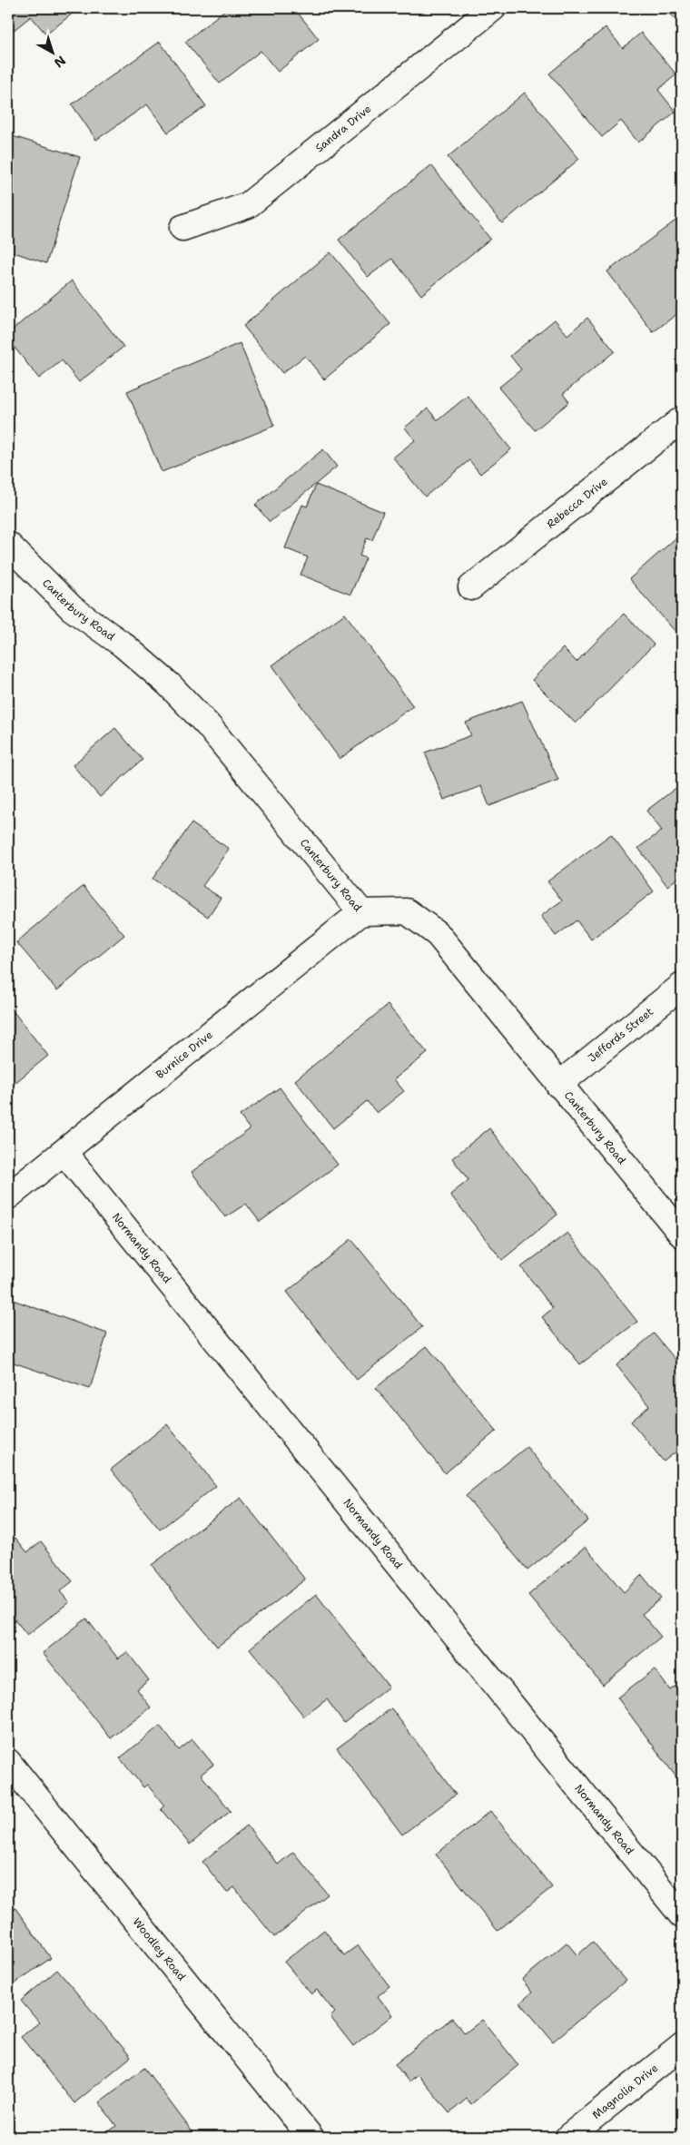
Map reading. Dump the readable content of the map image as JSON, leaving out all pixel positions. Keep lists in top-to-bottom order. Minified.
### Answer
{"streets":{"street":["Sandra Drive","Rebecca Drive","Canterbury Road","Jeffords Street","Burnice Drive","Normandy Road","Woodley Road","Magnolia Drive"]},"crossings":[["Canterbury Road","Jeffords Street"],["Canterbury Road","Burnice Drive"],["Burnice Drive","Normandy Road"]],"north":"bottom right"}
